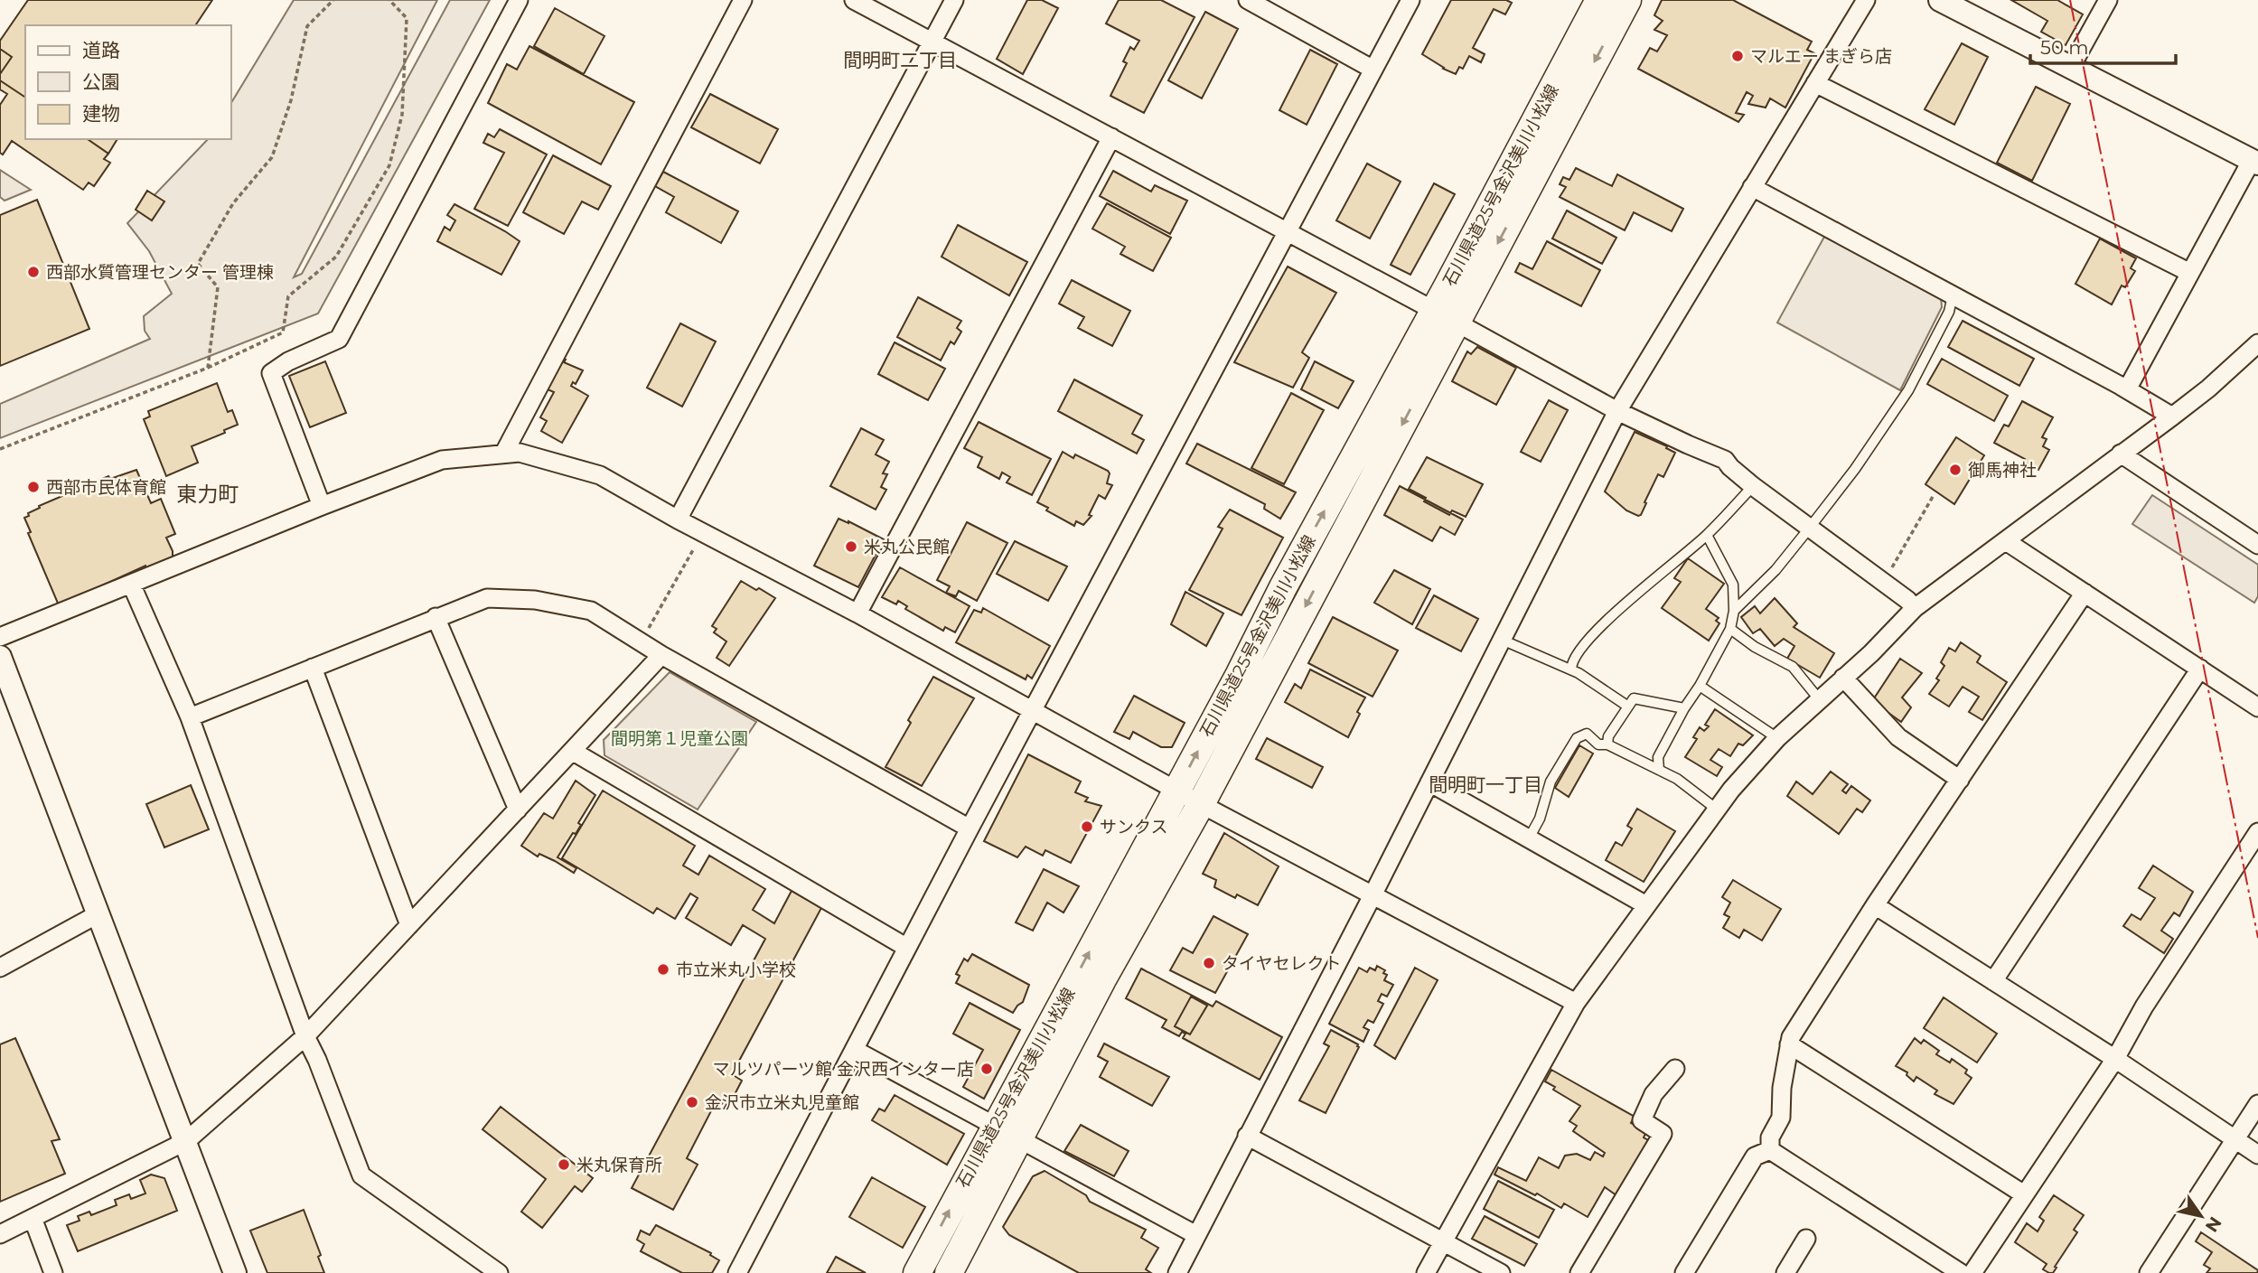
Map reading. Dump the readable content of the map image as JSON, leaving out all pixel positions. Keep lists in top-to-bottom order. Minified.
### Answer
{"streets":{"main road":["石川県道25号金沢美川小松線"]},"districts":["間明町二丁目","東力町","間明町一丁目"],"parks":["間明第１児童公園"],"places":["マルエー まぎら店","西部水質管理センター 管理棟","御馬神社","西部市民体育館","米丸公民館","サンクス","タイヤセレクト","市立米丸小学校","マルツパーツ館 金沢西インター店","金沢市立米丸児童館","米丸保育所"],"legend":["道路","公園","建物"],"scale_bar":"50 m","north":"bottom right"}
